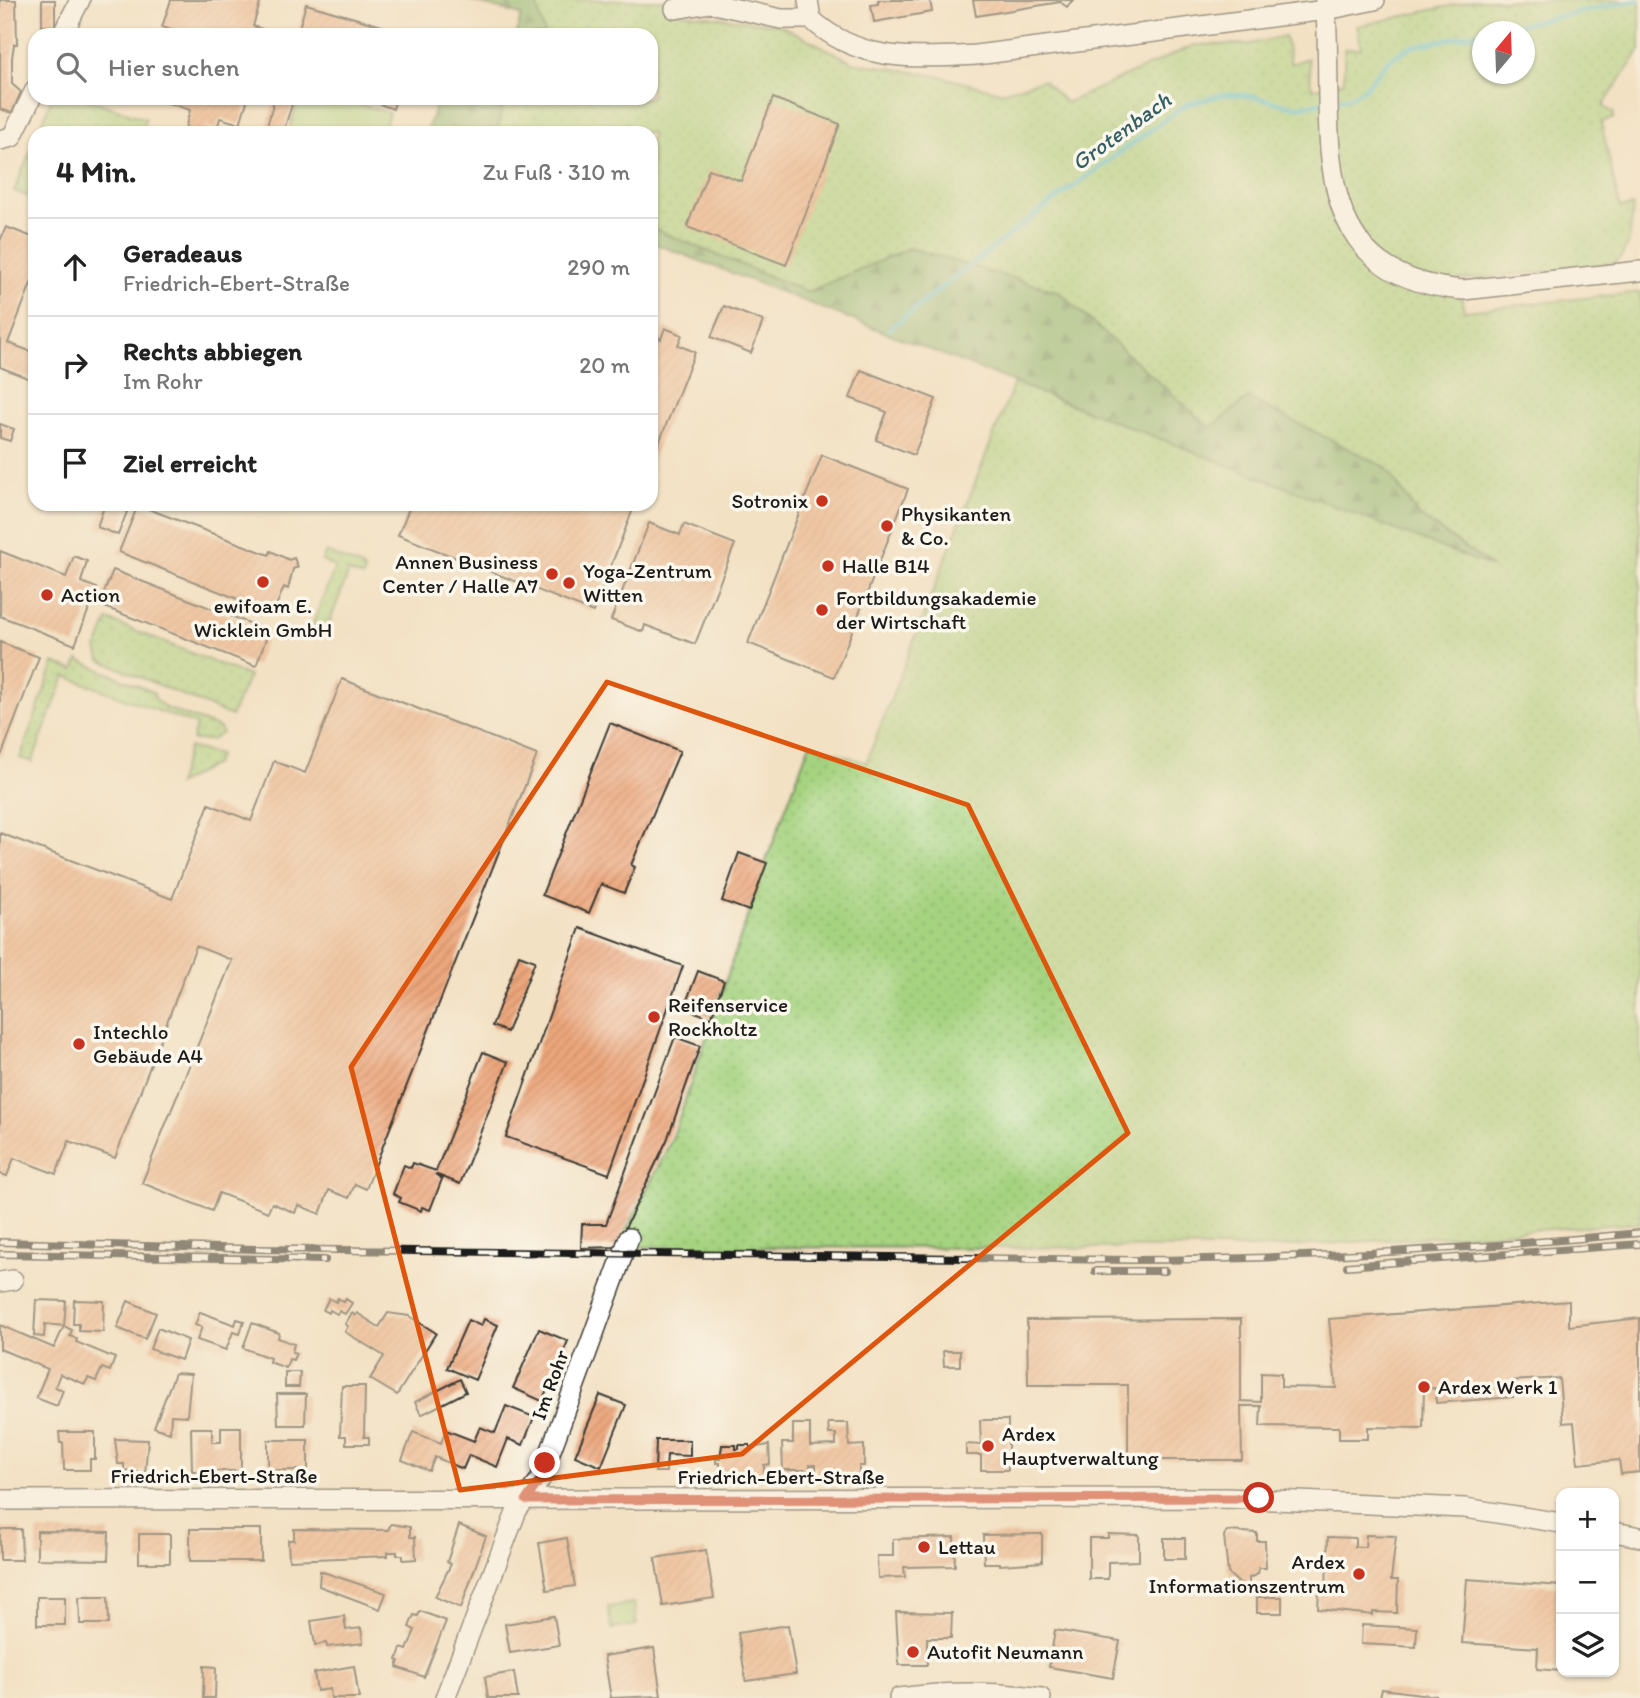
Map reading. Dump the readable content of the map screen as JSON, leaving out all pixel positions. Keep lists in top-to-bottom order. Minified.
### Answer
{"streets":{"street":["Im Rohr","Friedrich-Ebert-Straße"]},"crossings":[["Im Rohr","Friedrich-Ebert-Straße"]],"water":["Grotenbach"],"places":["Sotronix","Physikanten & Co.","Halle B14","Annen Business Center / Halle A7","ewifoam E. Wicklein GmbH","Yoga-Zentrum Witten","Action","Fortbildungsakademie der Wirtschaft","Reifenservice Rockholtz","Intechlo Gebäude A4","Ardex Werk 1","Ardex Hauptverwaltung","Lettau","Ardex Informationszentrum","Autofit Neumann"],"north":"top","page":{"search":"Hier suchen","heading":["4 Min.","Zu Fuß · 310 m"],"list":[["Geradeaus","Friedrich-Ebert-Straße","290 m"],["Rechts abbiegen","Im Rohr","20 m"],"Ziel erreicht"],"map_buttons":["+","−"]}}
